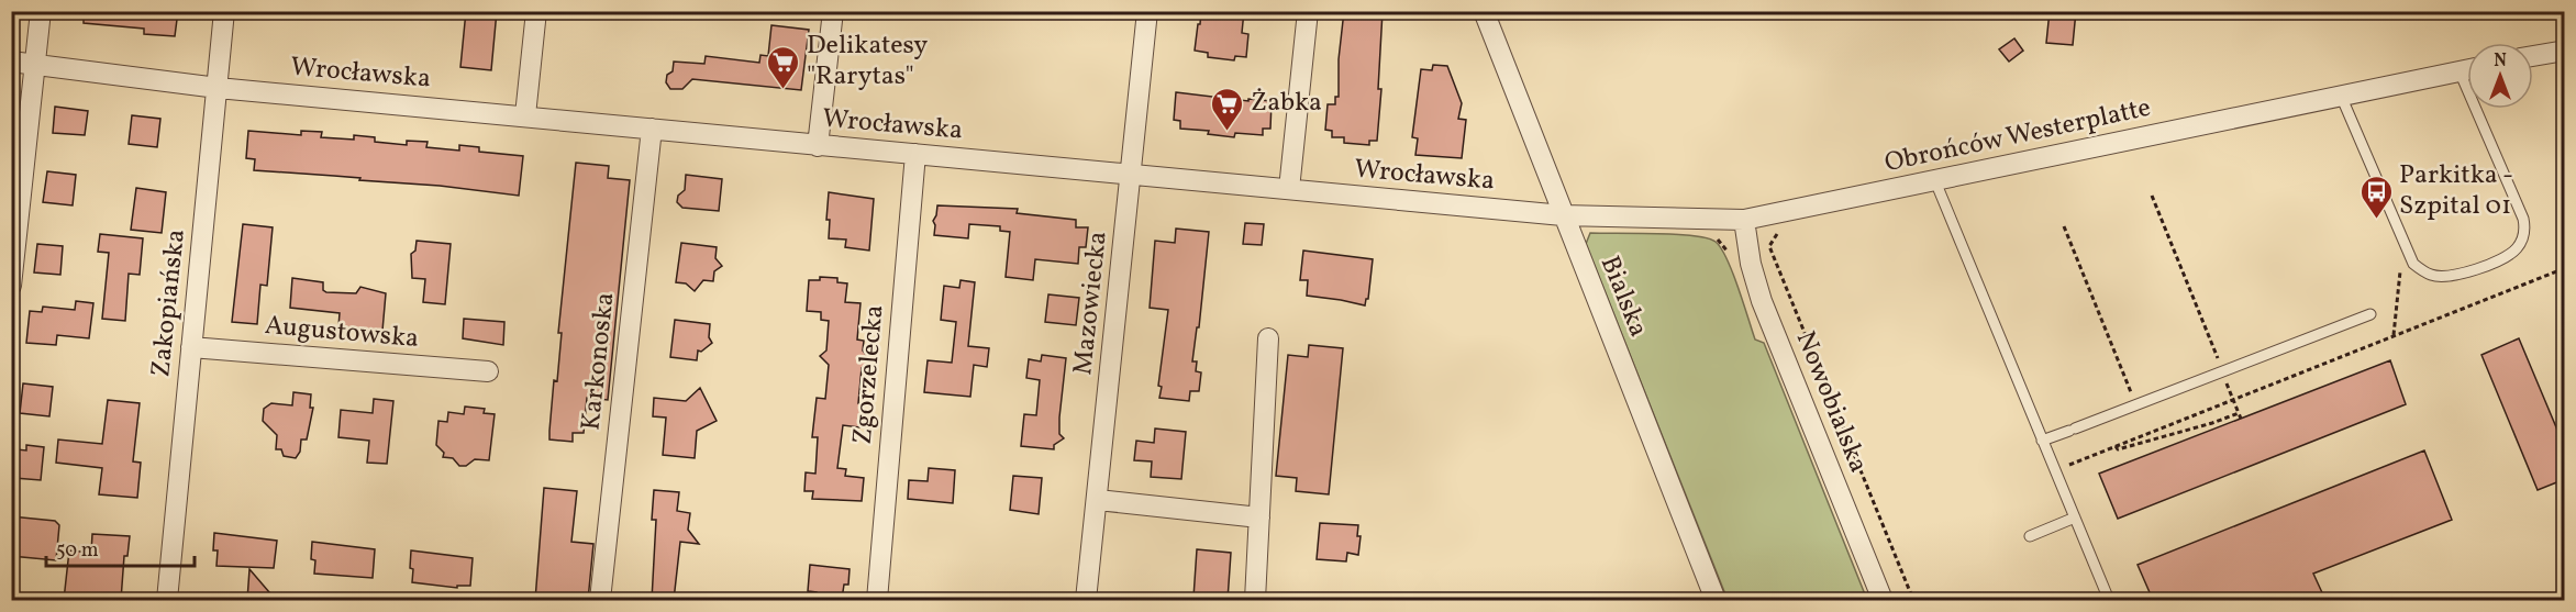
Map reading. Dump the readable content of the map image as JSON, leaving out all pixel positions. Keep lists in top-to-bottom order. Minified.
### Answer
{"streets":{"street":["Wrocławska","Obrońców Westerplatte","Bialska","Zakopiańska","Mazowiecka","Augustowska","Karkonoska","Zgorzelecka","Nowobialska"]},"crossings":[["Wrocławska","Obrońców Westerplatte"],["Wrocławska","Bialska"],["Wrocławska","Zakopiańska"],["Wrocławska","Mazowiecka"],["Wrocławska","Karkonoska"],["Wrocławska","Zgorzelecka"],["Obrońców Westerplatte","Bialska"],["Obrońców Westerplatte","Nowobialska"],["Zakopiańska","Augustowska"]],"places":{"supermarket":["Delikatesy \"Rarytas\"","Żabka"],"bus stop":["Parkitka - Szpital 01"]},"scale_bar":"50 m","north":"top"}
